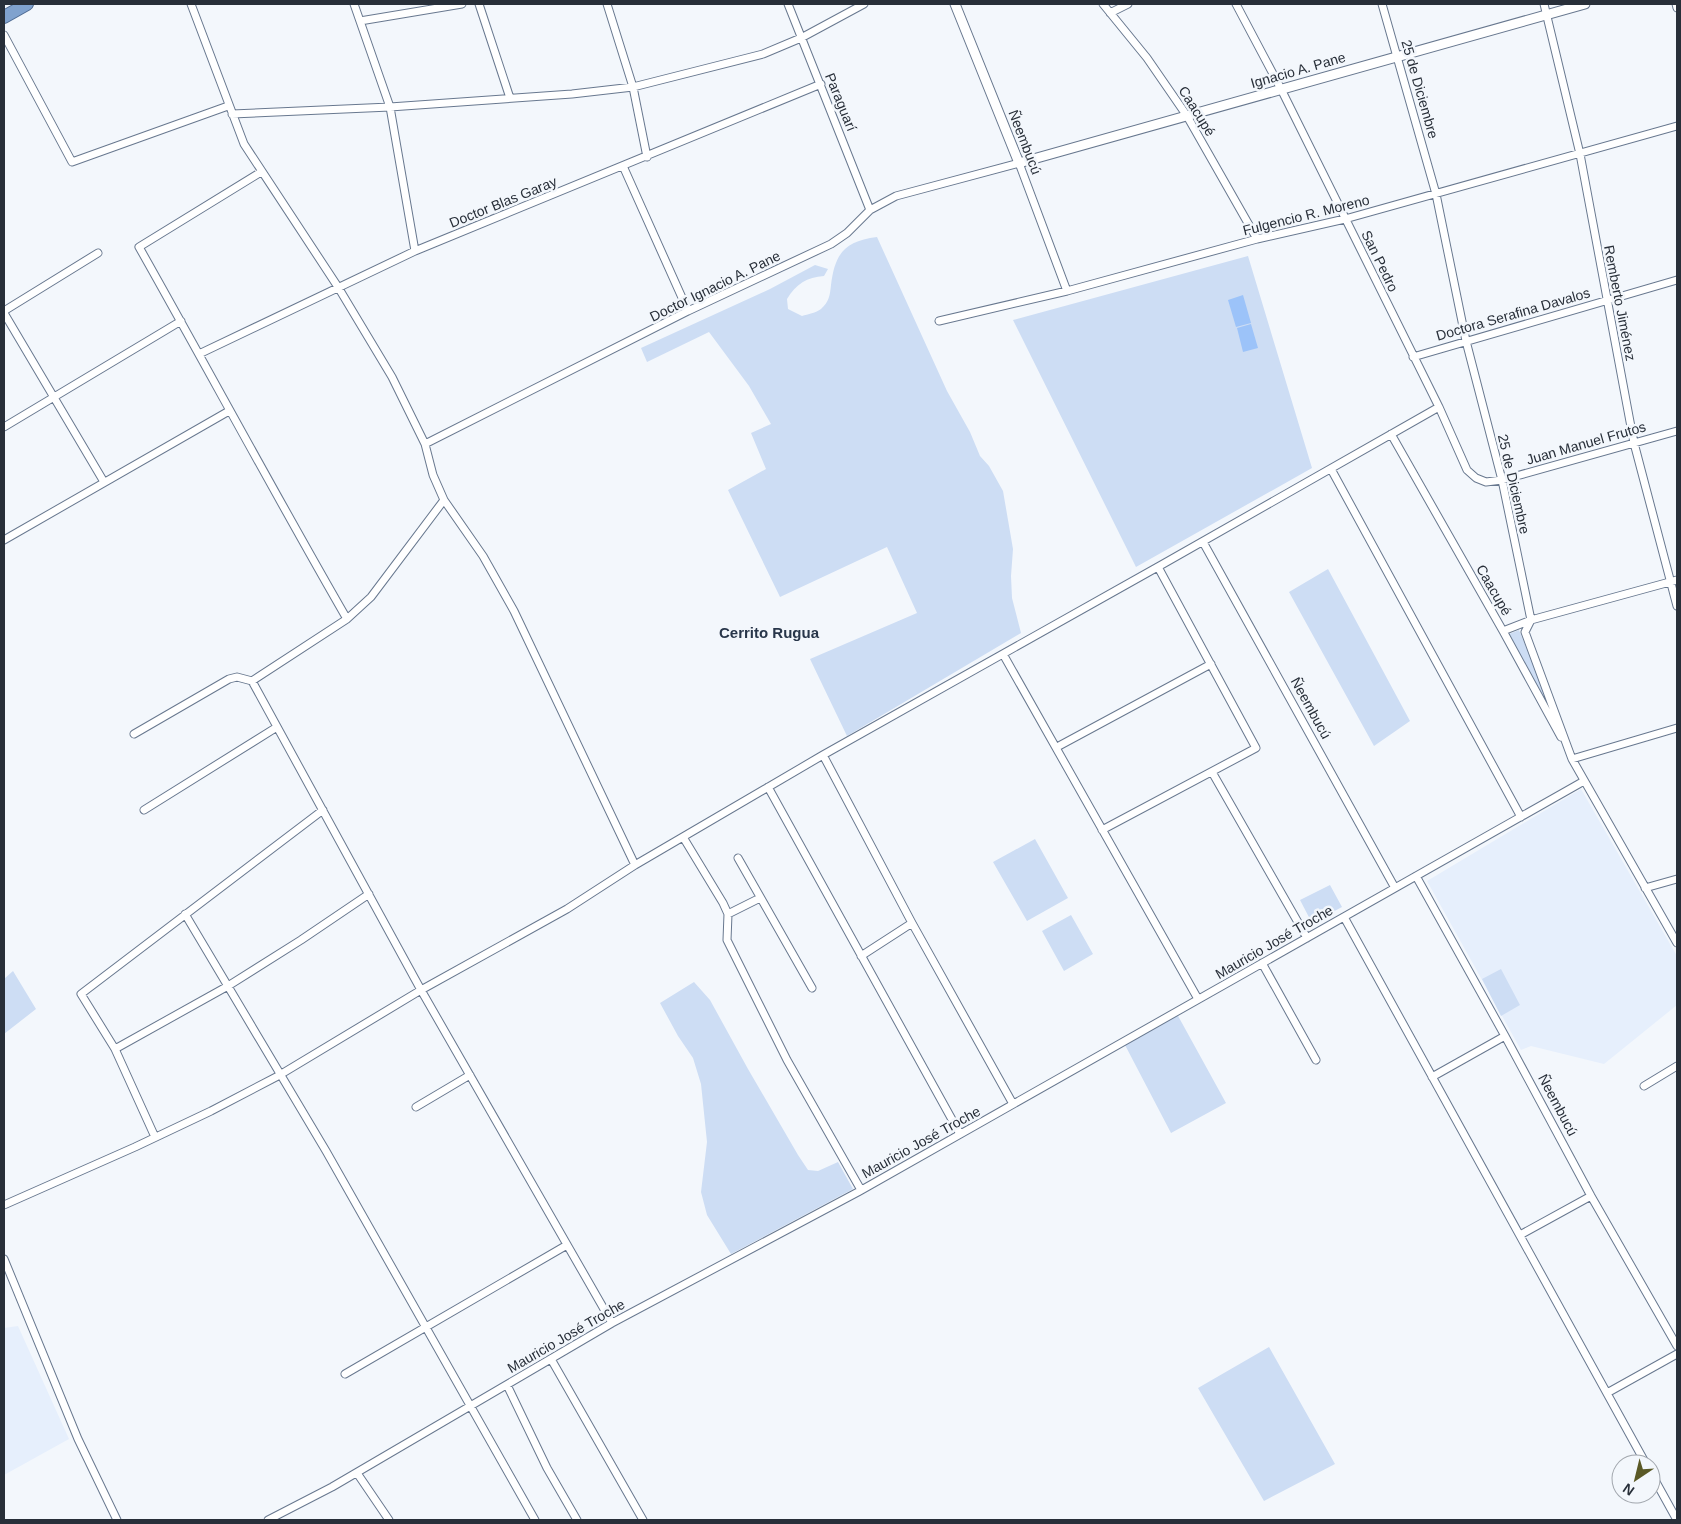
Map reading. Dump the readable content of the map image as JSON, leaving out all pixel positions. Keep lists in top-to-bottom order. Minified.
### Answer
{"streets":{"street":["Ignacio A. Pane","25 de Diciembre","Paraguarí","Caacupé","Ñeembucú","Doctor Blas Garay","Fulgencio R. Moreno","San Pedro","Doctor Ignacio A. Pane","Remberto Jiménez","Doctora Serafina Davalos","Juan Manuel Frutos","Mauricio José Troche"]},"crossings":[["Ignacio A. Pane","25 de Diciembre"],["Ignacio A. Pane","Caacupé"],["Ignacio A. Pane","Ñeembucú"],["Ignacio A. Pane","San Pedro"],["Ignacio A. Pane","Doctor Ignacio A. Pane"],["Ignacio A. Pane","Remberto Jiménez"],["25 de Diciembre","Caacupé"],["25 de Diciembre","Fulgencio R. Moreno"],["25 de Diciembre","San Pedro"],["25 de Diciembre","Doctora Serafina Davalos"],["25 de Diciembre","Juan Manuel Frutos"],["25 de Diciembre","Mauricio José Troche"],["Paraguarí","Doctor Blas Garay"],["Paraguarí","Doctor Ignacio A. Pane"],["Caacupé","Fulgencio R. Moreno"],["Ñeembucú","Fulgencio R. Moreno"],["Ñeembucú","Doctor Ignacio A. Pane"],["Ñeembucú","Mauricio José Troche"],["Fulgencio R. Moreno","San Pedro"],["Fulgencio R. Moreno","Remberto Jiménez"],["San Pedro","Doctora Serafina Davalos"],["San Pedro","Juan Manuel Frutos"],["Remberto Jiménez","Doctora Serafina Davalos"],["Remberto Jiménez","Juan Manuel Frutos"]],"districts":["Cerrito Rugua"],"north":"bottom left"}
